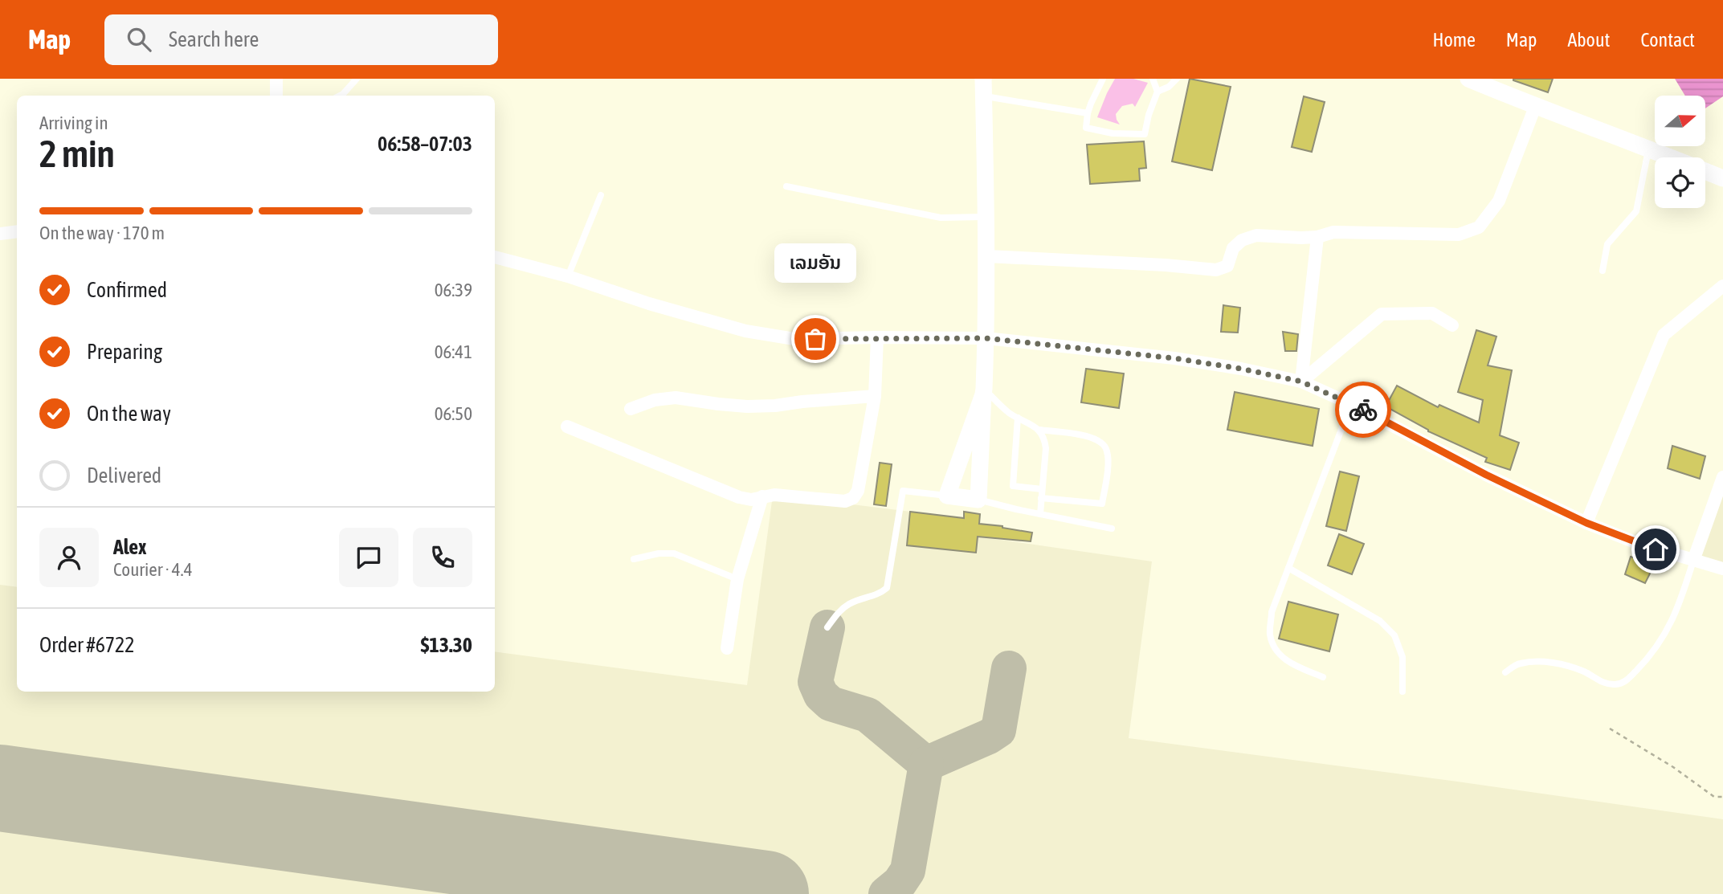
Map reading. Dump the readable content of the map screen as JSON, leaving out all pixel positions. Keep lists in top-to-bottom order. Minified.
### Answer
{"places":["ເລມອັນ"],"north":"right","page":{"header":"Map","search":"Search here","nav":["Home","Map","About","Contact"],"heading":["2 min","Arriving in","06:58–07:03"],"panel":["Alex","Courier · 4.4","Order #6722","$13.30"],"bar":"On the way · 170 m","bubble":"ເລມອັນ","list":[["Confirmed","06:39"],["Preparing","06:41"],["On the way","06:50"],"Delivered"]}}
